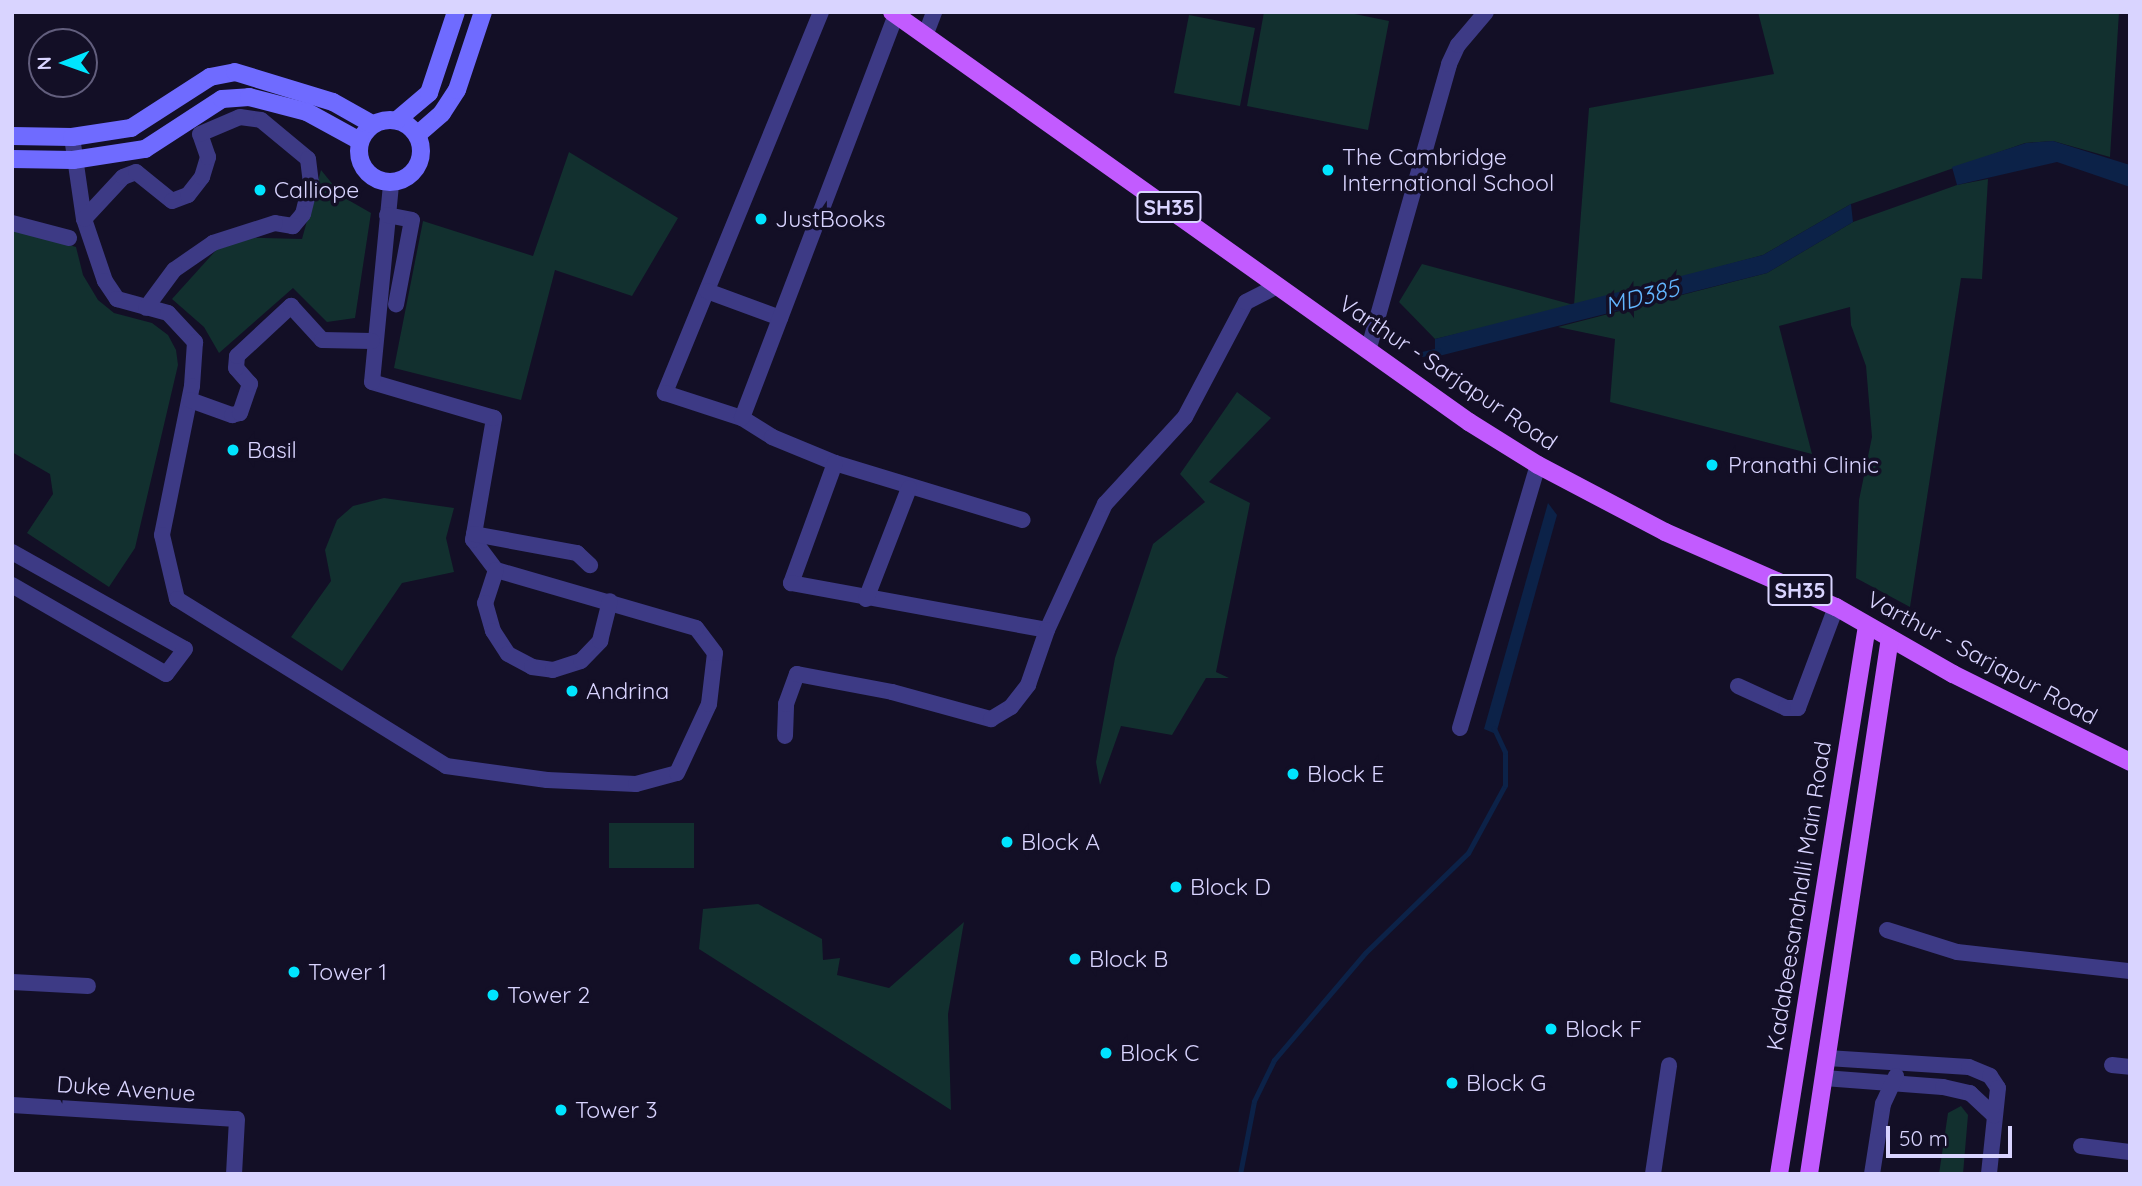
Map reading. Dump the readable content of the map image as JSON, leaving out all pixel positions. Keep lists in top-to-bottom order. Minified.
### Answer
{"streets":{"main road":["SH35","Varthur - Sarjapur Road","Kadabeesanahalli Main Road"],"street":["Duke Avenue"]},"crossings":[["Varthur - Sarjapur Road","Kadabeesanahalli Main Road"]],"water":["MD385"],"places":["The Cambridge International School","Calliope","JustBooks","Basil","Pranathi Clinic","Andrina","Block E","Block A","Block D","Block B","Tower 1","Tower 2","Block F","Block C","Block G","Tower 3"],"scale_bar":"50 m","north":"left"}
